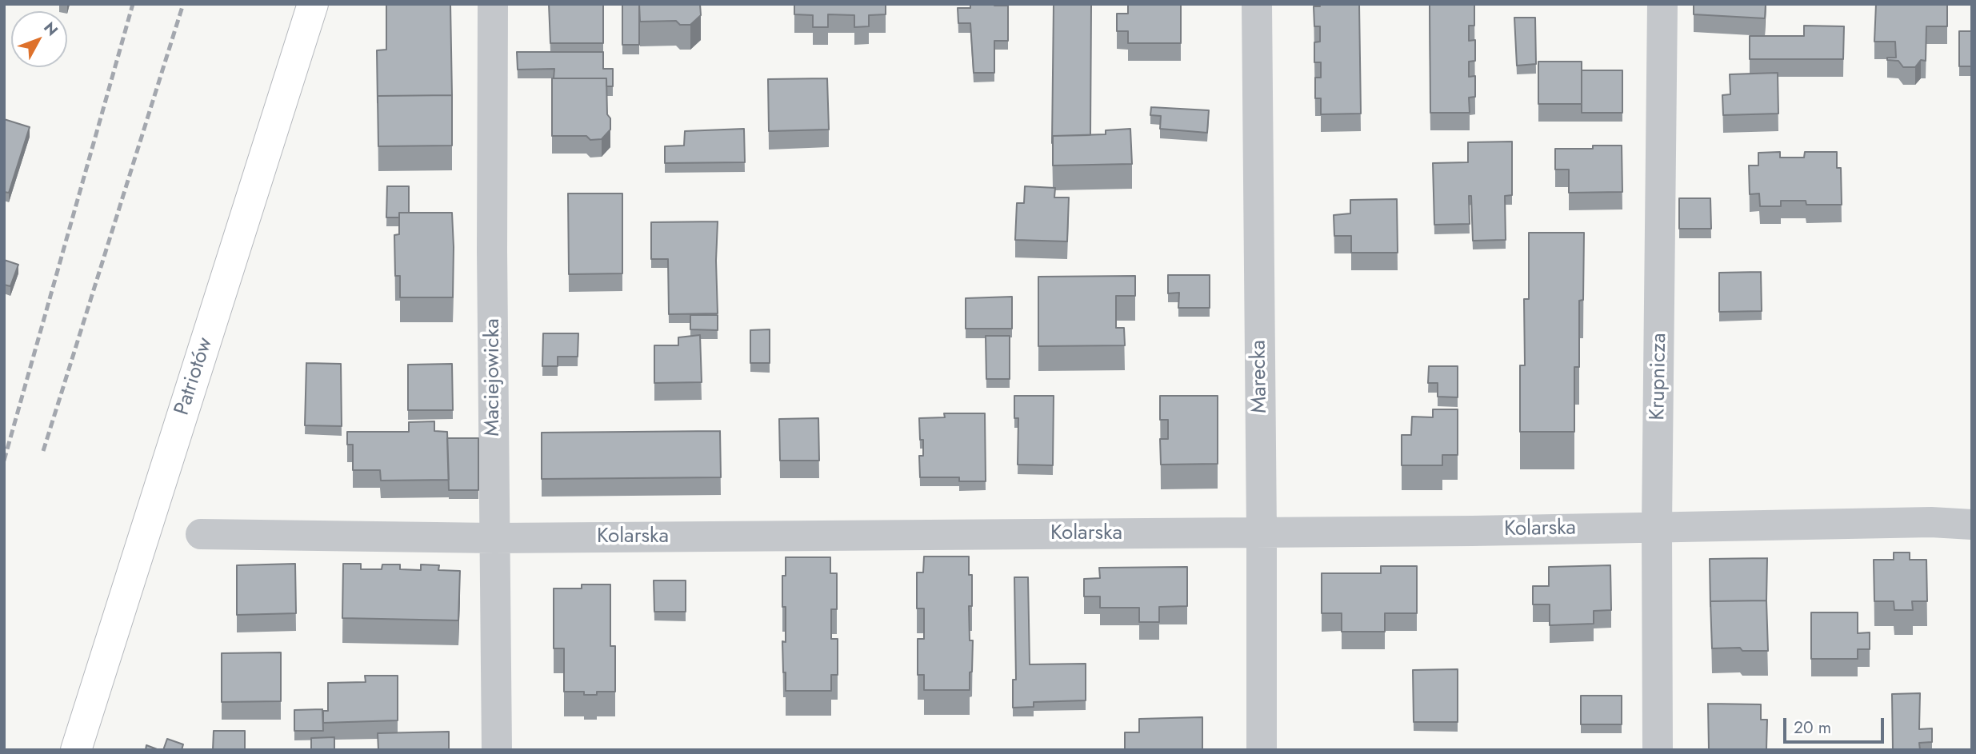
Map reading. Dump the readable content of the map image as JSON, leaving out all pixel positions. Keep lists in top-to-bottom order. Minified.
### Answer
{"streets":{"main road":["Patriotów"],"street":["Marecka","Krupnicza","Maciejowicka","Kolarska"]},"crossings":[["Marecka","Kolarska"],["Krupnicza","Kolarska"],["Maciejowicka","Kolarska"]],"scale_bar":"20 m","north":"top right"}
